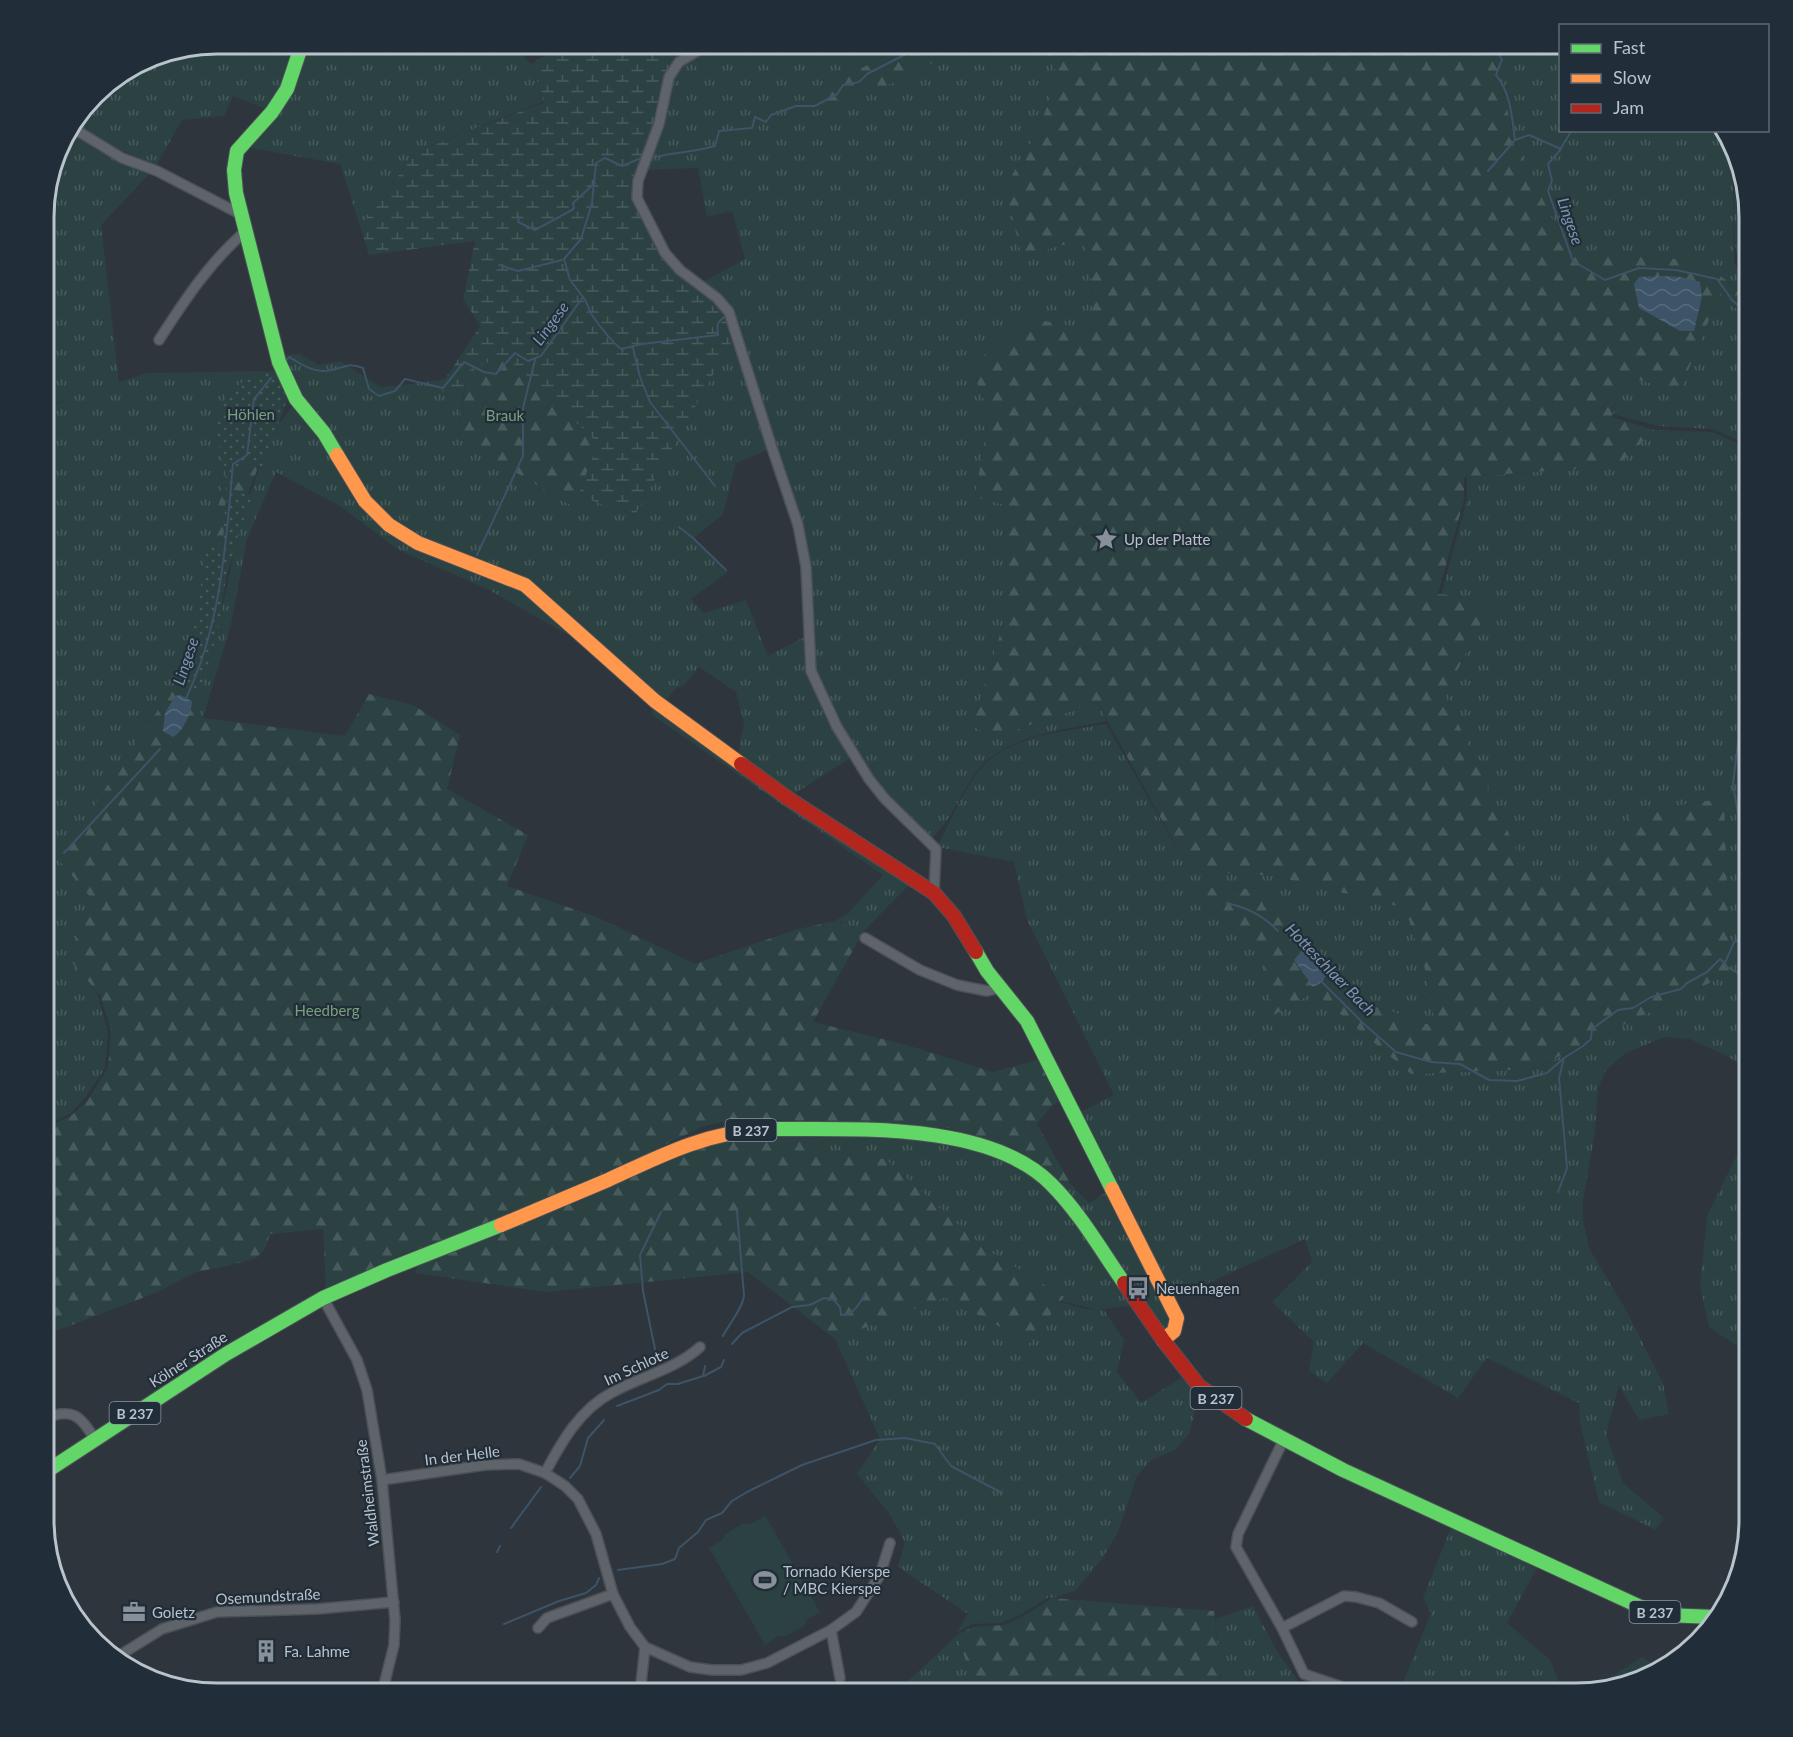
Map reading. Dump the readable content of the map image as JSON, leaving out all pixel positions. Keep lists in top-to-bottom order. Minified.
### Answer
{"streets":{"main road":["B 237","Kölner Straße"],"street":["Im Schlote","In der Helle","Waldheimstraße","Osemundstraße"]},"crossings":[["B 237","Kölner Straße"],["B 237","Waldheimstraße"],["Kölner Straße","Waldheimstraße"],["Im Schlote","In der Helle"],["In der Helle","Waldheimstraße"],["Waldheimstraße","Osemundstraße"]],"water":["Lingese","Hotteschlaer Bach"],"parks":["Höhlen","Brauk","Heedberg"],"places":{"place":["Up der Platte"],"bus stop":["Neuenhagen"],"sports":["Tornado Kierspe / MBC Kierspe"],"office":["Goletz"],"building":["Fa. Lahme"]},"legend":["Fast","Slow","Jam"]}
